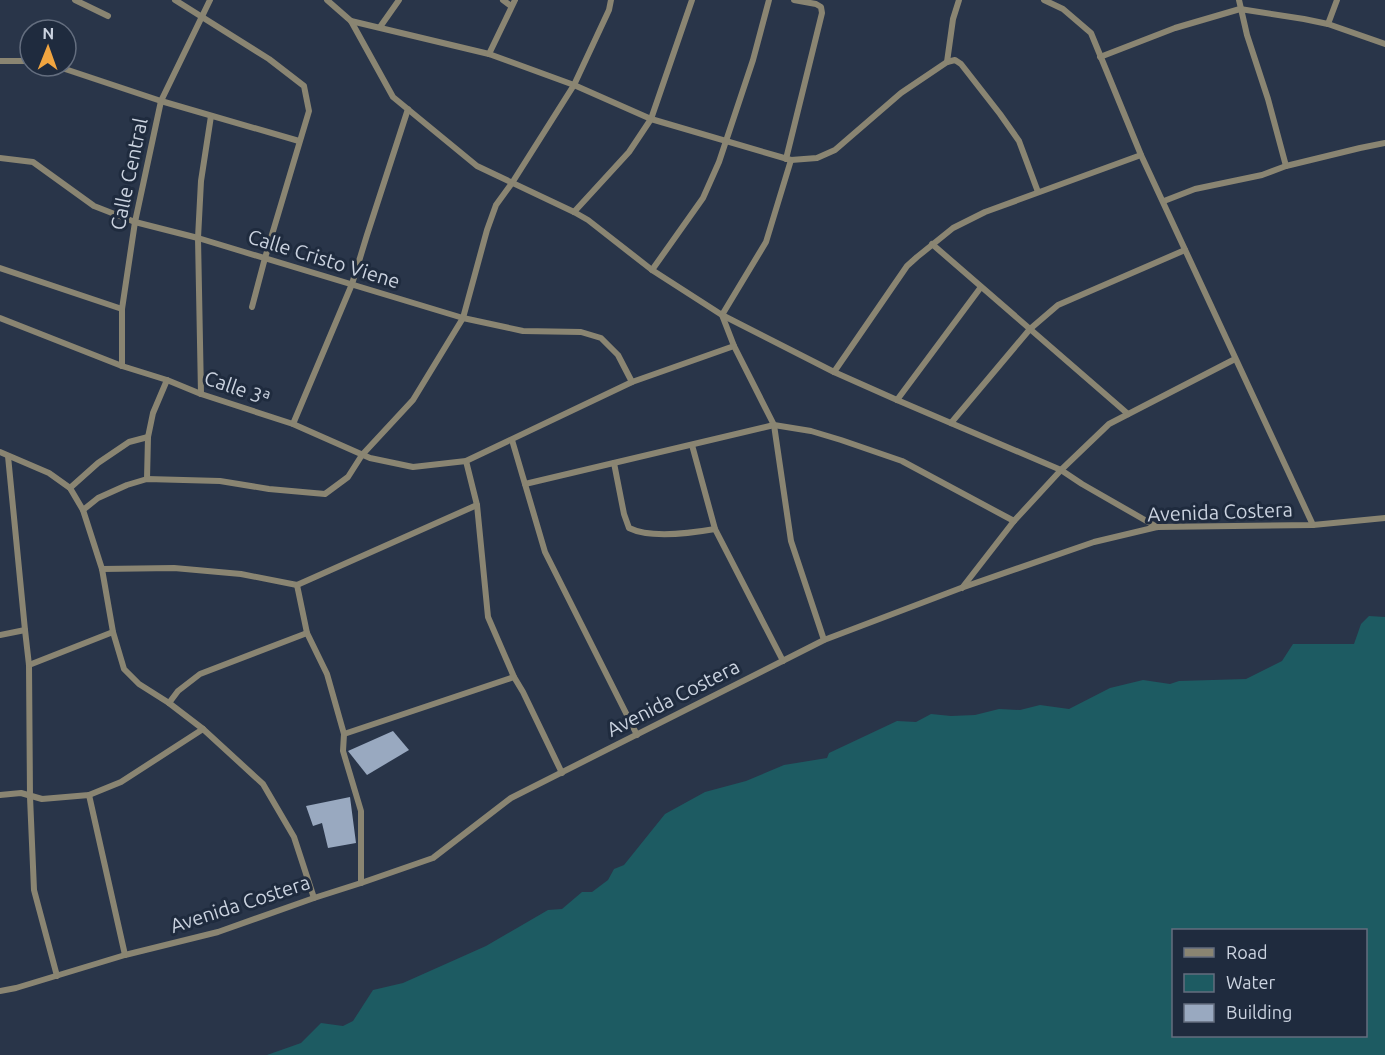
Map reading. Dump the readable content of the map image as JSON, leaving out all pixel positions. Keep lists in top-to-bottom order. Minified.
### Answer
{"streets":{"street":["Calle Central","Calle Cristo Viene","Calle 3ª","Avenida Costera"]},"crossings":[["Calle Central","Calle Cristo Viene"],["Calle Central","Calle 3ª"],["Calle Cristo Viene","Calle 3ª"]],"legend":["Road","Water","Building"],"north":"top"}
